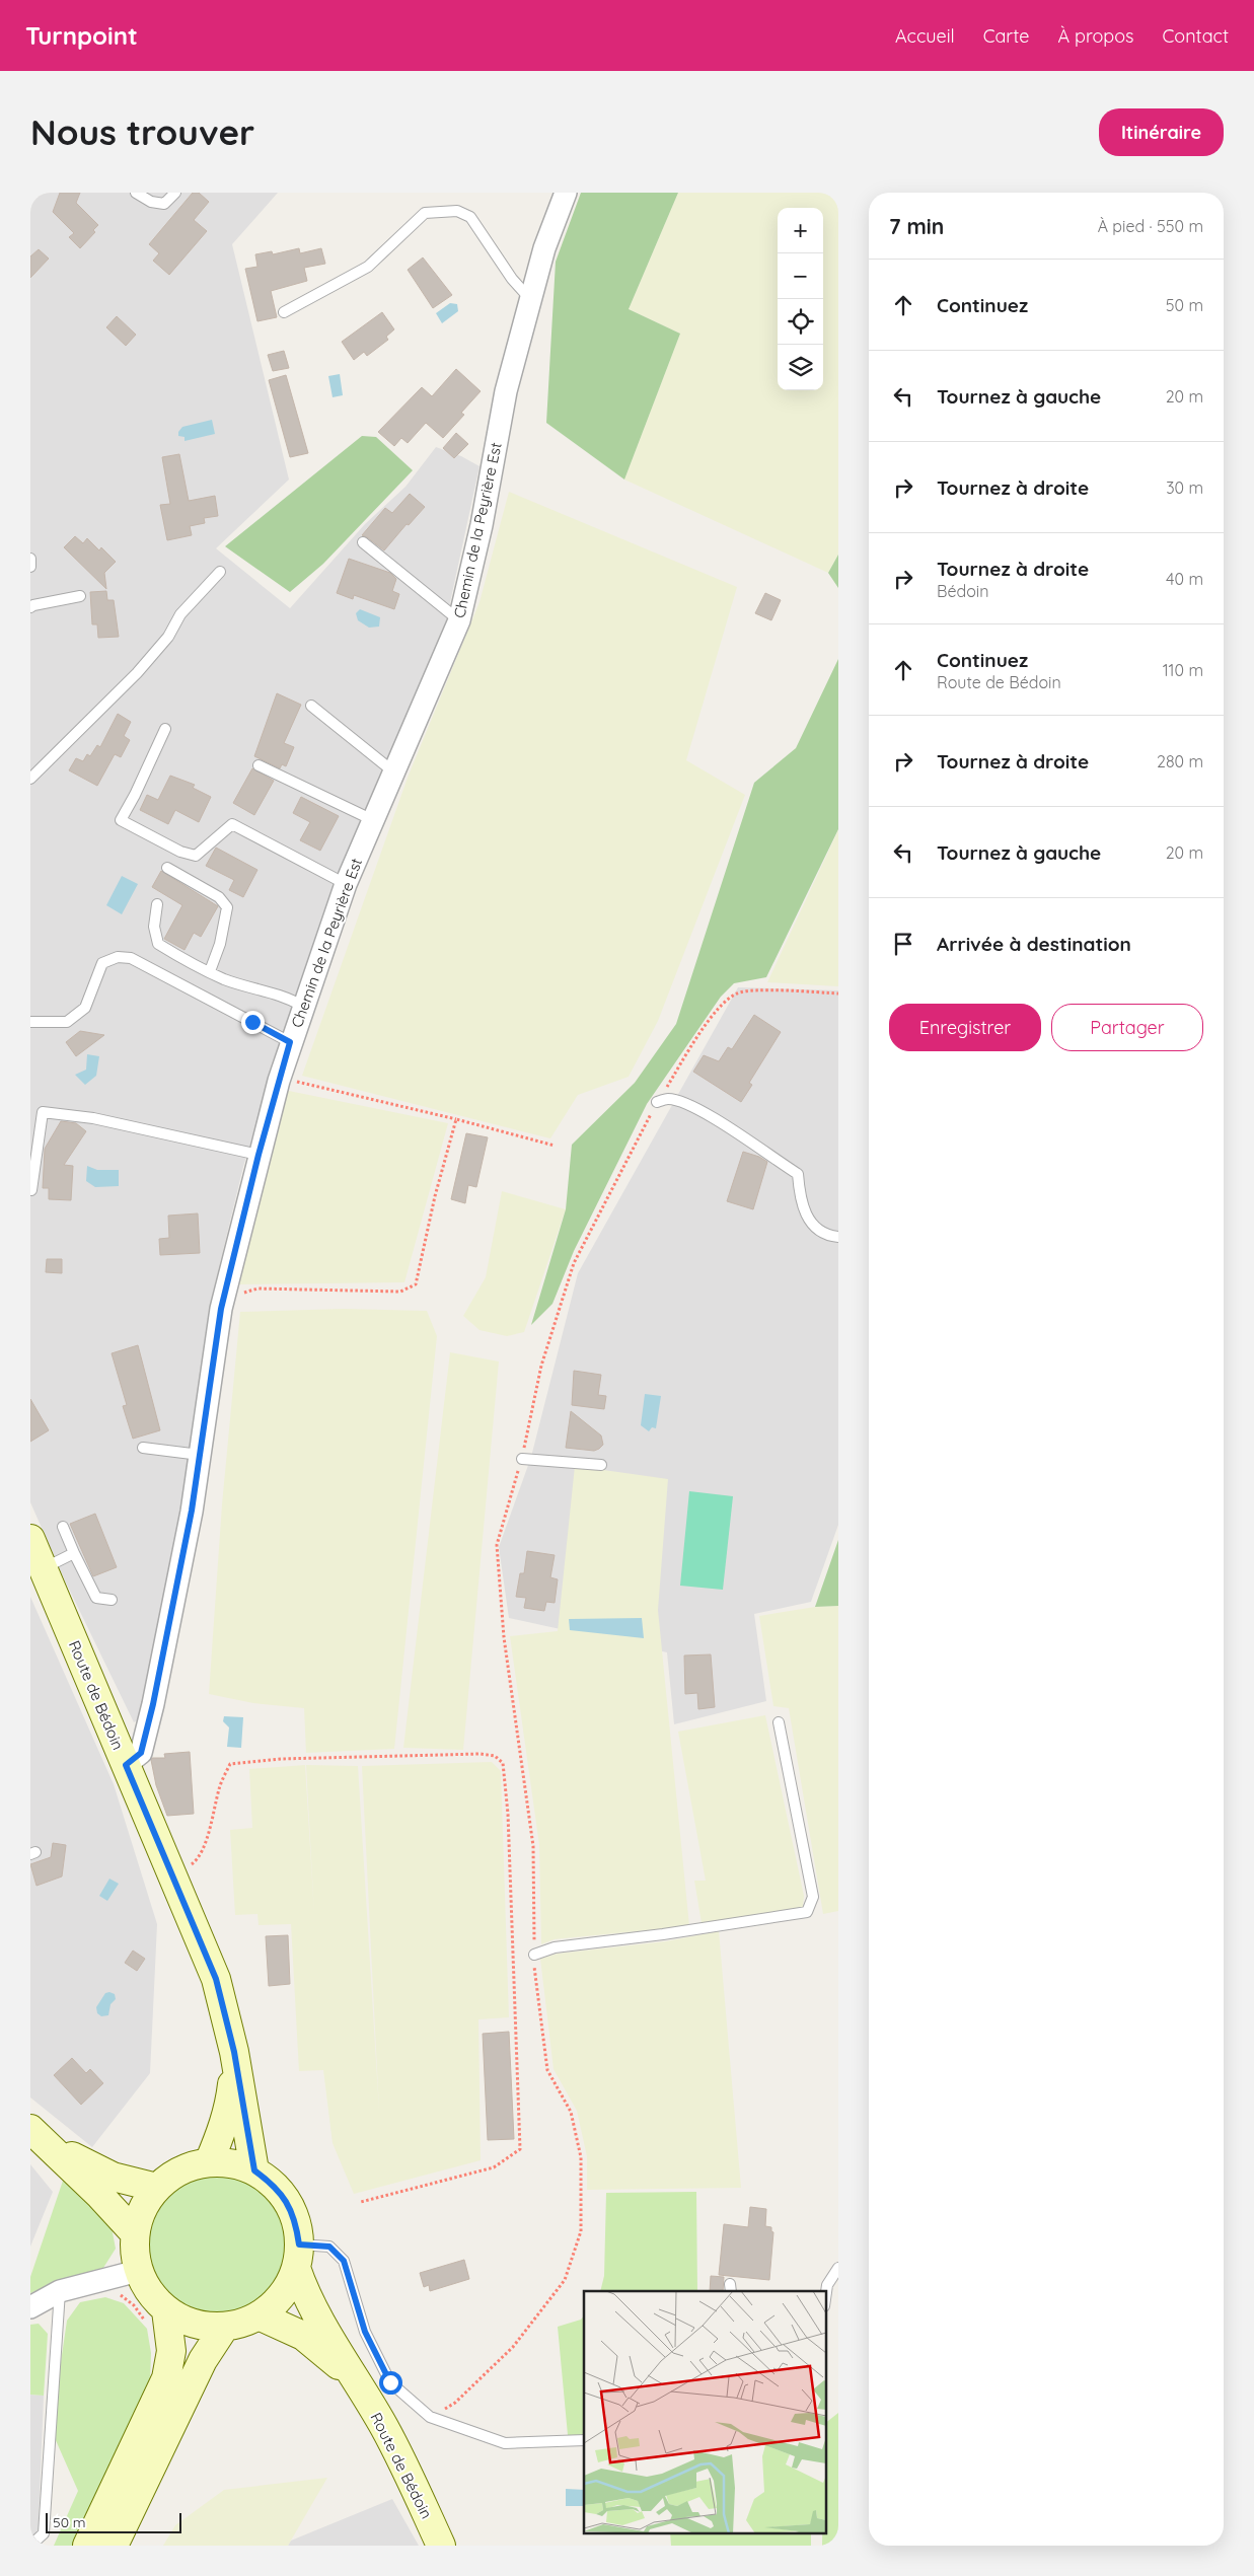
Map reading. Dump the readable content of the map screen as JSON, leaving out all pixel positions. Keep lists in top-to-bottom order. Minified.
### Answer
{"streets":{"main road":["Route de Bédoin"],"street":["Chemin de la Peyrière Est"]},"crossings":[["Chemin de la Peyrière Est","Route de Bédoin"]],"scale_bar":"50 m","page":{"header":"Turnpoint","nav":["Accueil","Carte","À propos","Contact"],"buttons":["Itinéraire",["Enregistrer","Partager"]],"title":"Nous trouver","heading":["7 min","À pied · 550 m"],"map_buttons":["+","−"],"list":[["Continuez","50 m"],["Tournez à gauche","20 m"],["Tournez à droite","30 m"],["Tournez à droite","Bédoin","40 m"],["Continuez","Route de Bédoin","110 m"],["Tournez à droite","280 m"],["Tournez à gauche","20 m"],"Arrivée à destination"],"scale":"50 m"}}
